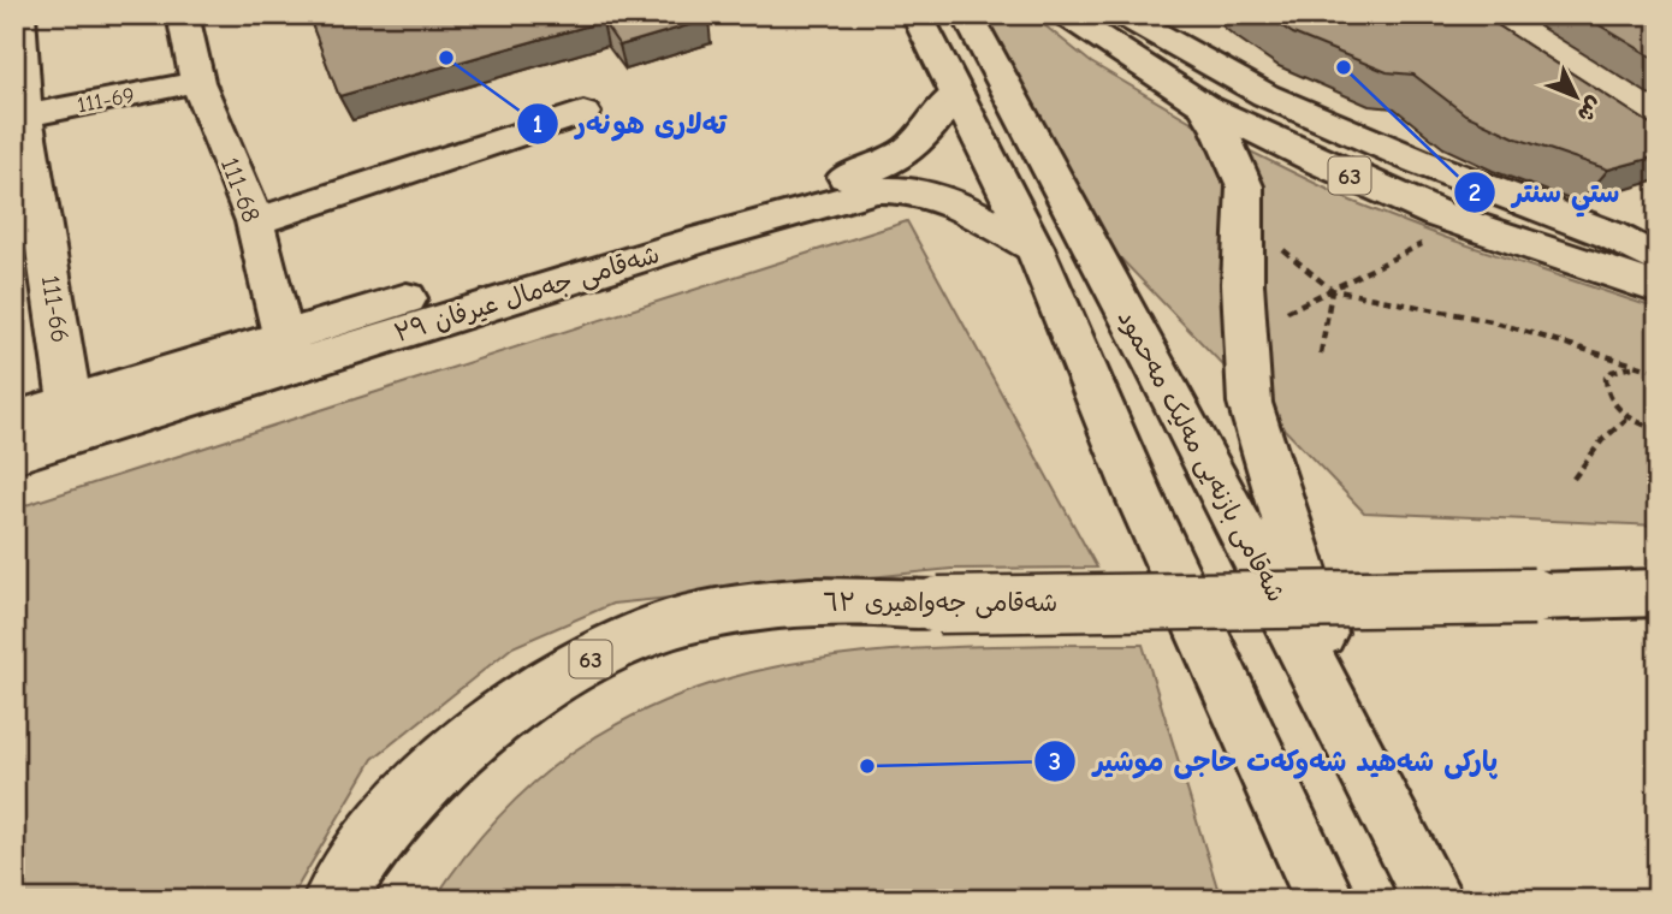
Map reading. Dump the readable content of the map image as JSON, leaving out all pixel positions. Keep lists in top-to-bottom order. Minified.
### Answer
{"streets":{"main road":["111-69","63","111-68","شەقامی جەمال عیرفان ٣٩","111-66","شەقامی بازنەیی مەلیک مەحمود","شەقامی جەواهیری ٦٣"]},"crossings":[["111-69","111-68"],["111-69","111-66"],["111-68","شەقامی جەمال عیرفان ٣٩"],["شەقامی جەمال عیرفان ٣٩","111-66"]],"places":["تەلاری هونەر","ستي سنتر","پارکی شەهید شەوکەت حاجی موشیر"],"north":"bottom right"}
